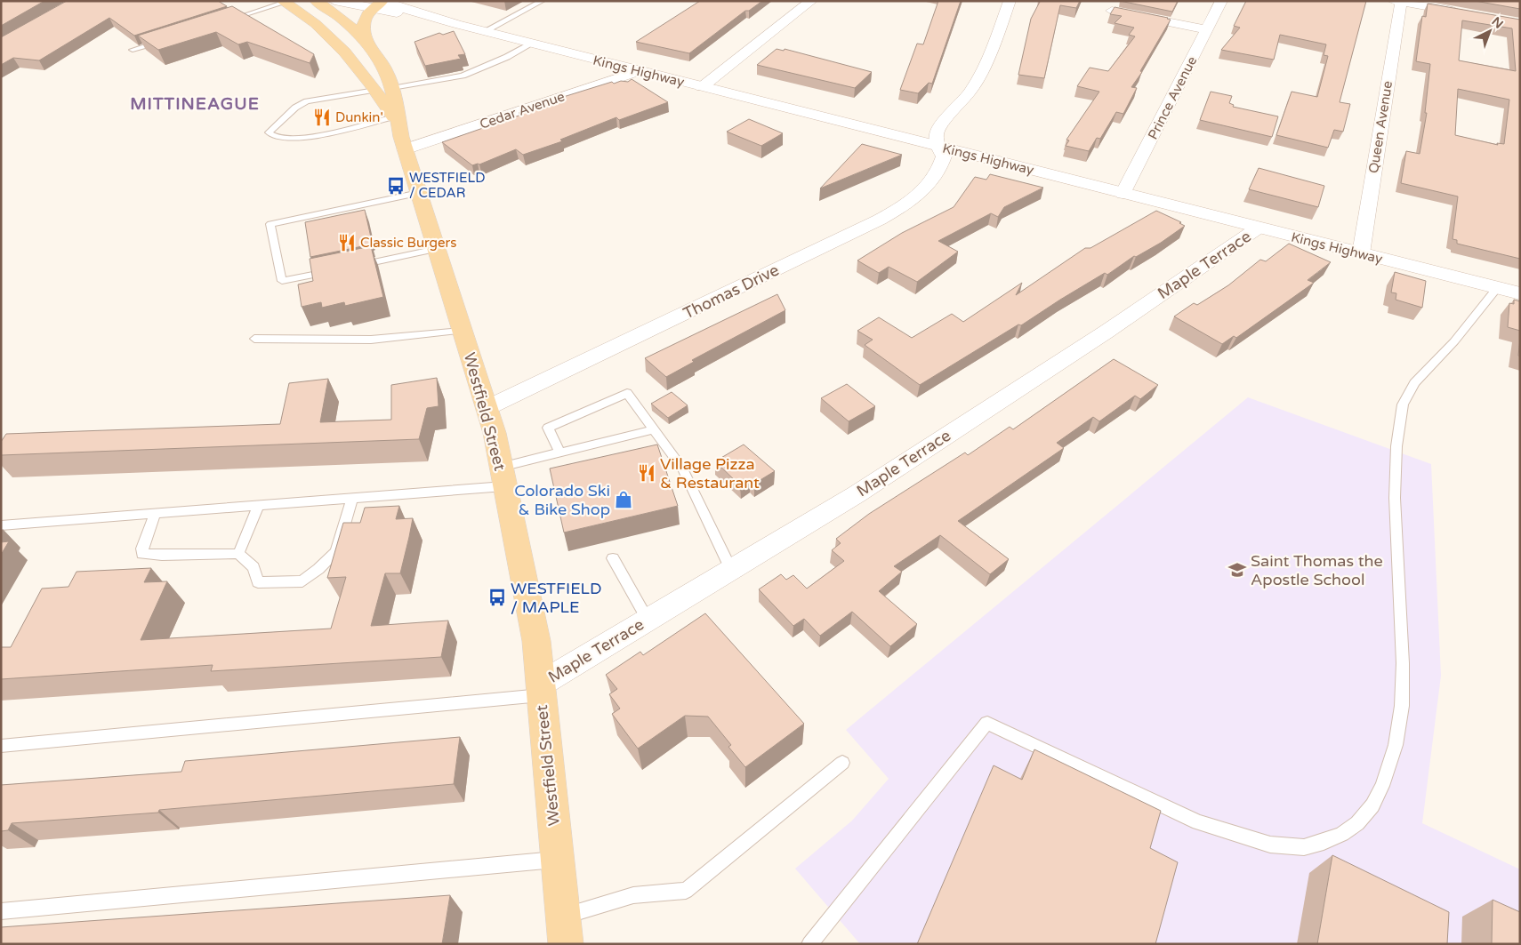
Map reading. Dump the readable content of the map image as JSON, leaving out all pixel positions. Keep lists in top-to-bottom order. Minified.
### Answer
{"streets":{"main road":["Kings Highway","Westfield Street"],"street":["Prince Avenue","Cedar Avenue","Queen Avenue","Maple Terrace","Thomas Drive"]},"crossings":[["Kings Highway","Prince Avenue"],["Kings Highway","Cedar Avenue"],["Kings Highway","Queen Avenue"],["Kings Highway","Maple Terrace"],["Kings Highway","Thomas Drive"],["Cedar Avenue","Westfield Street"],["Maple Terrace","Westfield Street"],["Thomas Drive","Westfield Street"]],"districts":["MITTINEAGUE"],"places":{"restaurant":["Dunkin'","Classic Burgers","Village Pizza & Restaurant"],"bus stop":["WESTFIELD / CEDAR","WESTFIELD / MAPLE"],"shop":["Colorado Ski & Bike Shop"],"school or university":["Saint Thomas the Apostle School"]},"north":"top right"}
